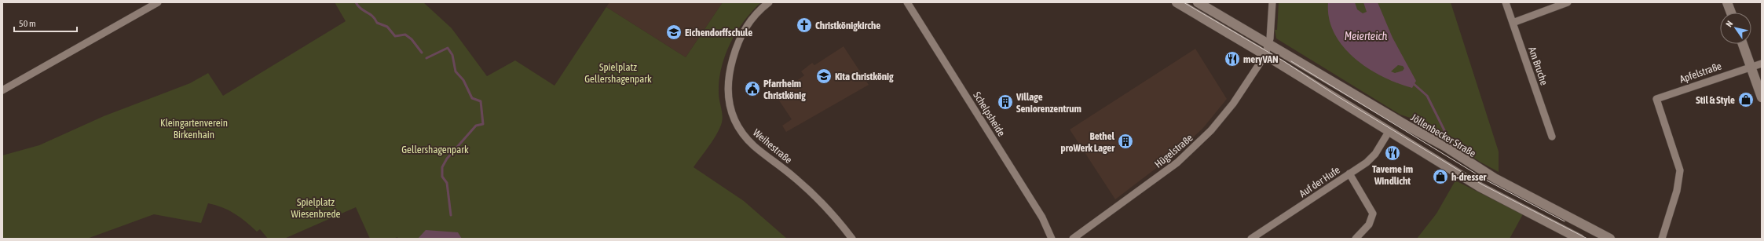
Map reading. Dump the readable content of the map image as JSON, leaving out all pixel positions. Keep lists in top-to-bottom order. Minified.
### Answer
{"streets":{"main road":["Jöllenbecker Straße"],"street":["Am Bruche","Apfelstraße","Schelpsheide","Weihestraße","Hügelstraße","Auf der Hufe"]},"water":["Meierteich"],"parks":["Spielplatz Gellershagenpark","Kleingartenverein Birkenhain","Gellershagenpark","Spielplatz Wiesenbrede"],"places":{"church":["Christkönigkirche"],"school or university":["Eichendorffschule","Kita Christkönig"],"restaurant":["meryVAN","Taverne im Windlicht"],"public building":["Pfarrheim Christkönig"],"shop":["Stil & Style","h-dresser"],"building":["Village Seniorenzentrum","Bethel proWerk Lager"]},"scale_bar":"50 m","north":"top left"}
